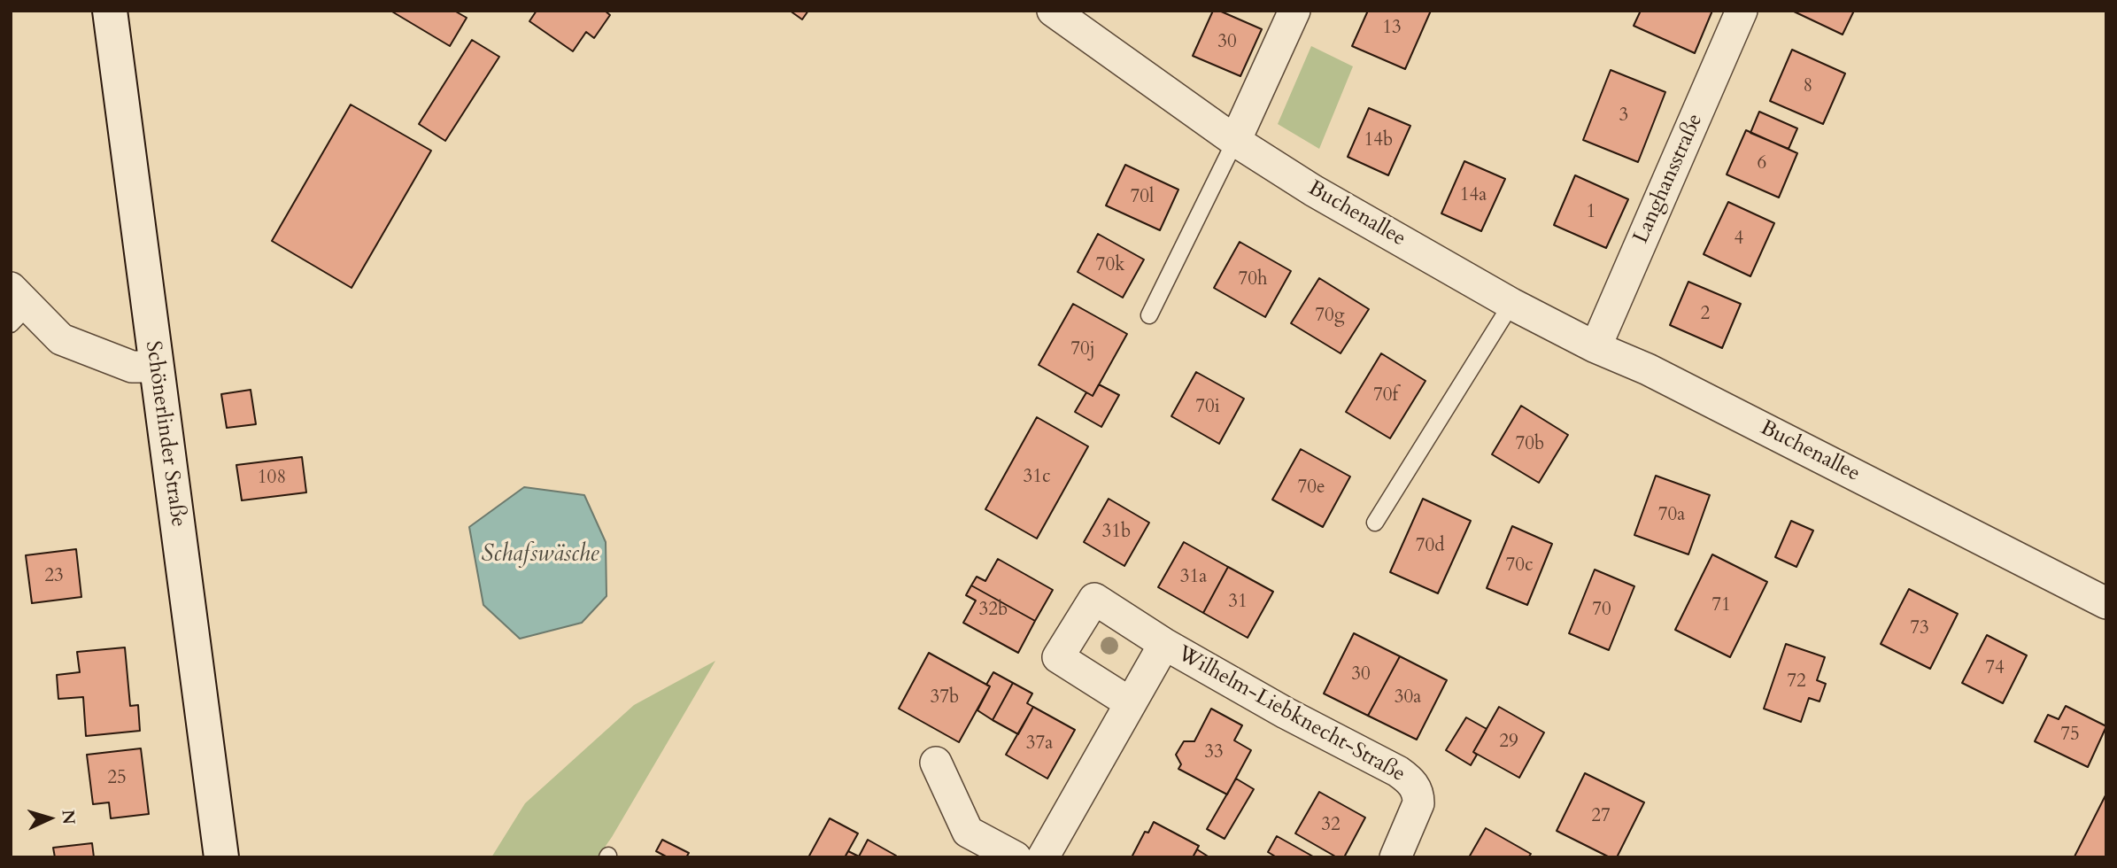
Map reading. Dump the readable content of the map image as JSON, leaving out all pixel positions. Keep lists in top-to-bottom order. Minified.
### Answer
{"streets":{"street":["Langhansstraße","Buchenallee","Schönerlinder Straße","Wilhelm-Liebknecht-Straße"]},"crossings":[["Langhansstraße","Buchenallee"]],"water":["Schafswäsche"],"house_numbers":["13","30","8","3","14b","6","14a","70l","1","4","70k","70h","2","70g","70j","70f","70i","70b","31c","108","70e","70a","31b","70d","70c","23","31a","31","71","32b","70","73","74","30","72","37b","30a","75","29","37a","33","25","27","32"],"north":"right"}
